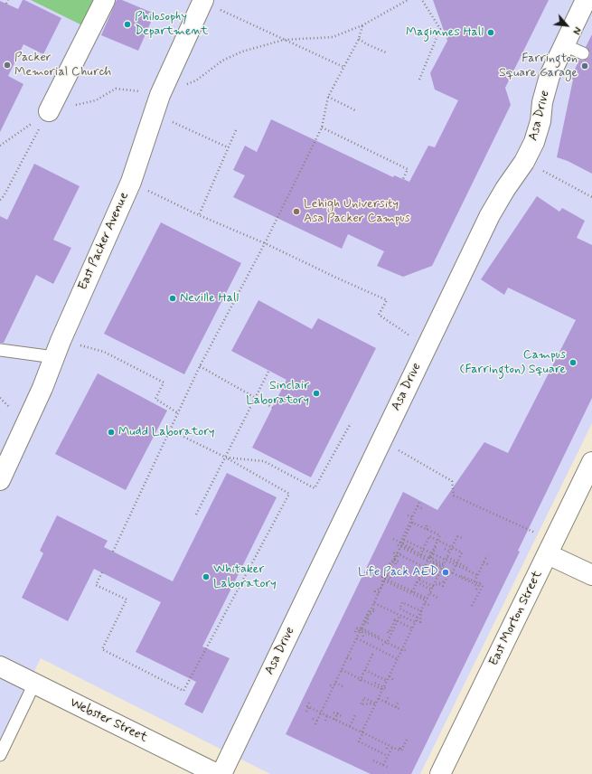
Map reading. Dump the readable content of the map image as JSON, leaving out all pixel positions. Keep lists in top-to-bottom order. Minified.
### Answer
{"streets":{"street":["Asa Drive","East Packer Avenue","East Morton Street","Webster Street"]},"places":["Philosophy Department","Maginnes Hall","Packer Memorial Church","Farrington Square Garage","Lehigh University Asa Packer Campus","Neville Hall","Campus (Farrington) Square","Sinclair Laboratory","Mudd Laboratory","Life Pack AED","Whitaker Laboratory"],"north":"bottom right"}
